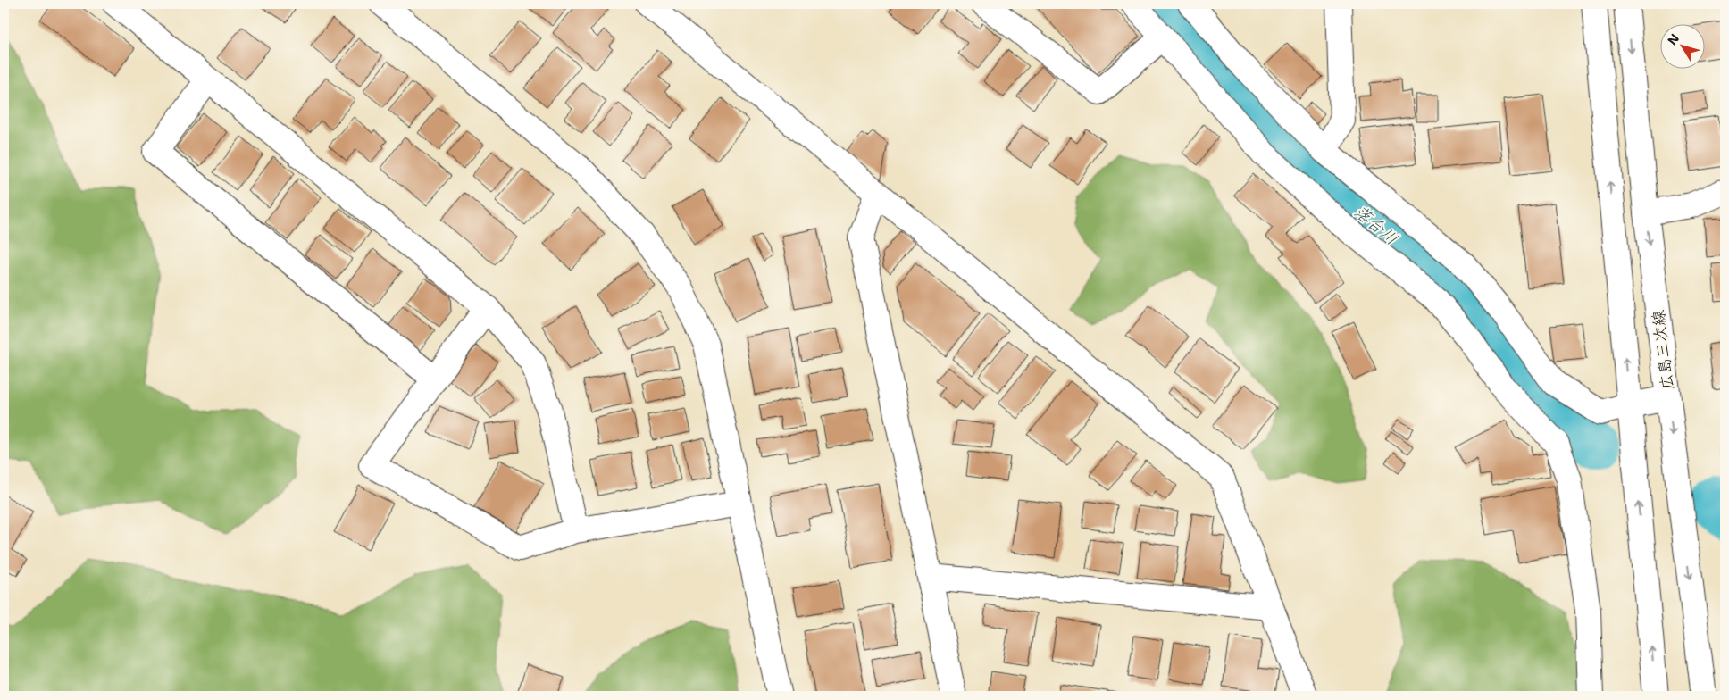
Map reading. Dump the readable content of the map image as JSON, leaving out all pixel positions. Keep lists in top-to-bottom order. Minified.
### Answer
{"streets":{"street":["広島三次線"]},"water":["落合川"],"north":"top left"}
